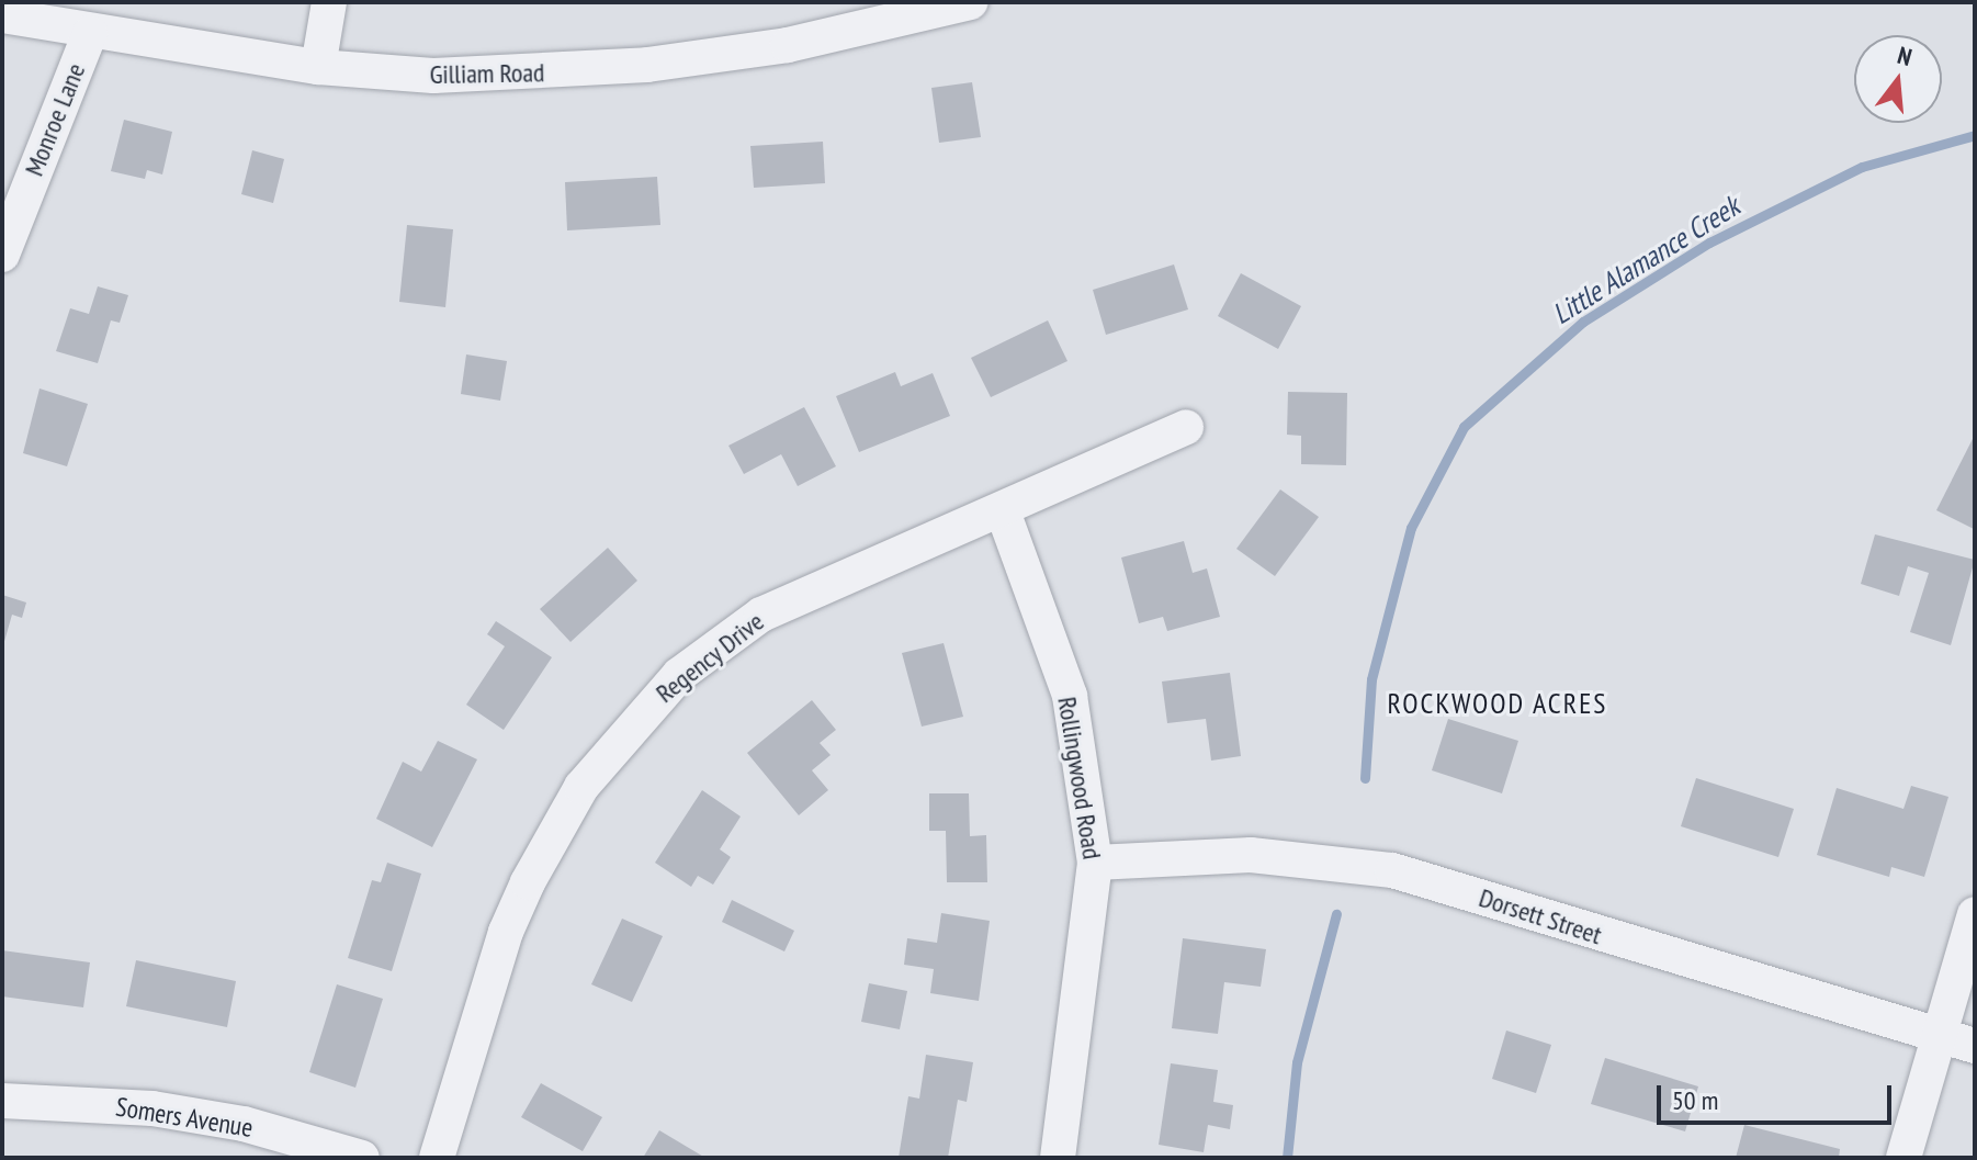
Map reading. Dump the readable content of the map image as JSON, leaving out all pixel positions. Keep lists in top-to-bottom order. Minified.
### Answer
{"streets":{"street":["Gilliam Road","Monroe Lane","Regency Drive","Rollingwood Road","Dorsett Street","Somers Avenue"]},"crossings":[["Gilliam Road","Monroe Lane"],["Regency Drive","Rollingwood Road"],["Rollingwood Road","Dorsett Street"]],"districts":["ROCKWOOD ACRES"],"water":["Little Alamance Creek"],"scale_bar":"50 m","north":"top"}
